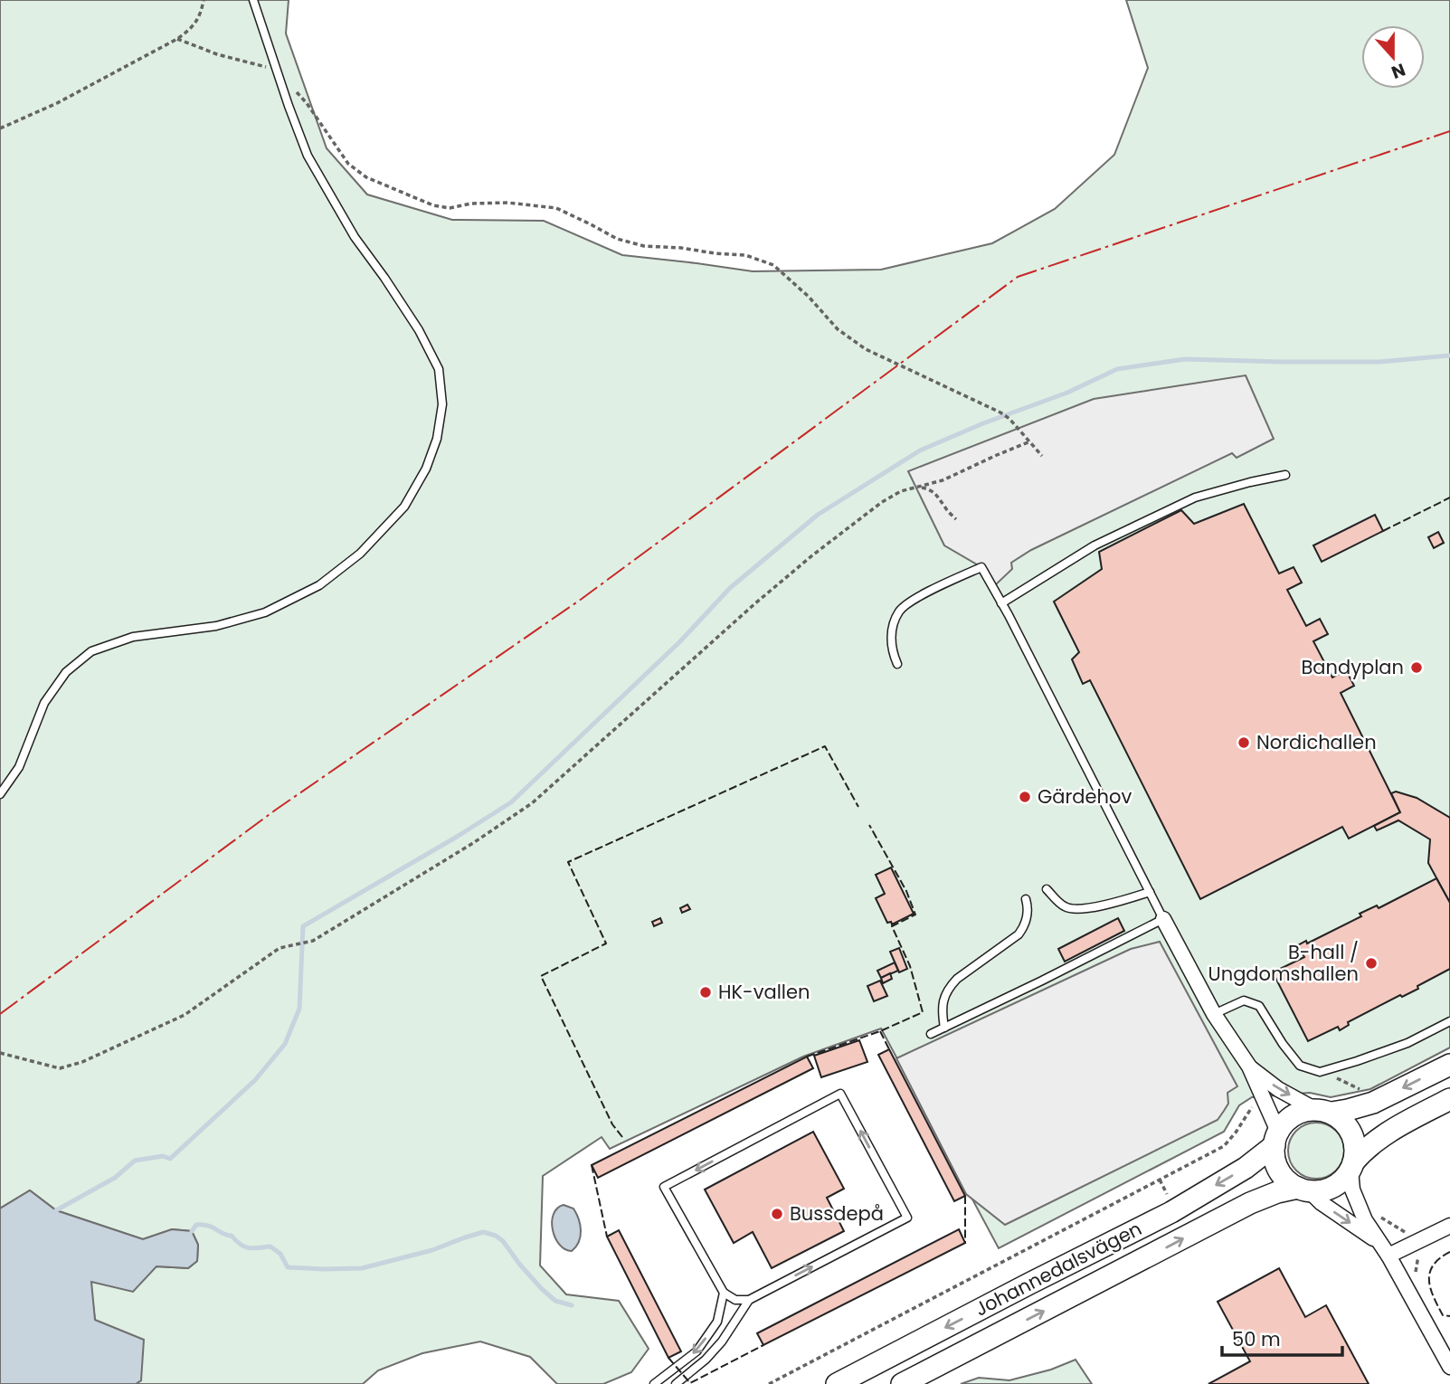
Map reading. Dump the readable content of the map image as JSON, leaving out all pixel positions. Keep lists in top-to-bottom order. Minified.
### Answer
{"streets":{"main road":["Johannedalsvägen"]},"places":["Bandyplan","Nordichallen","Gärdehov","B-hall / Ungdomshallen","HK-vallen","Bussdepå"],"scale_bar":"50 m","north":"bottom"}
